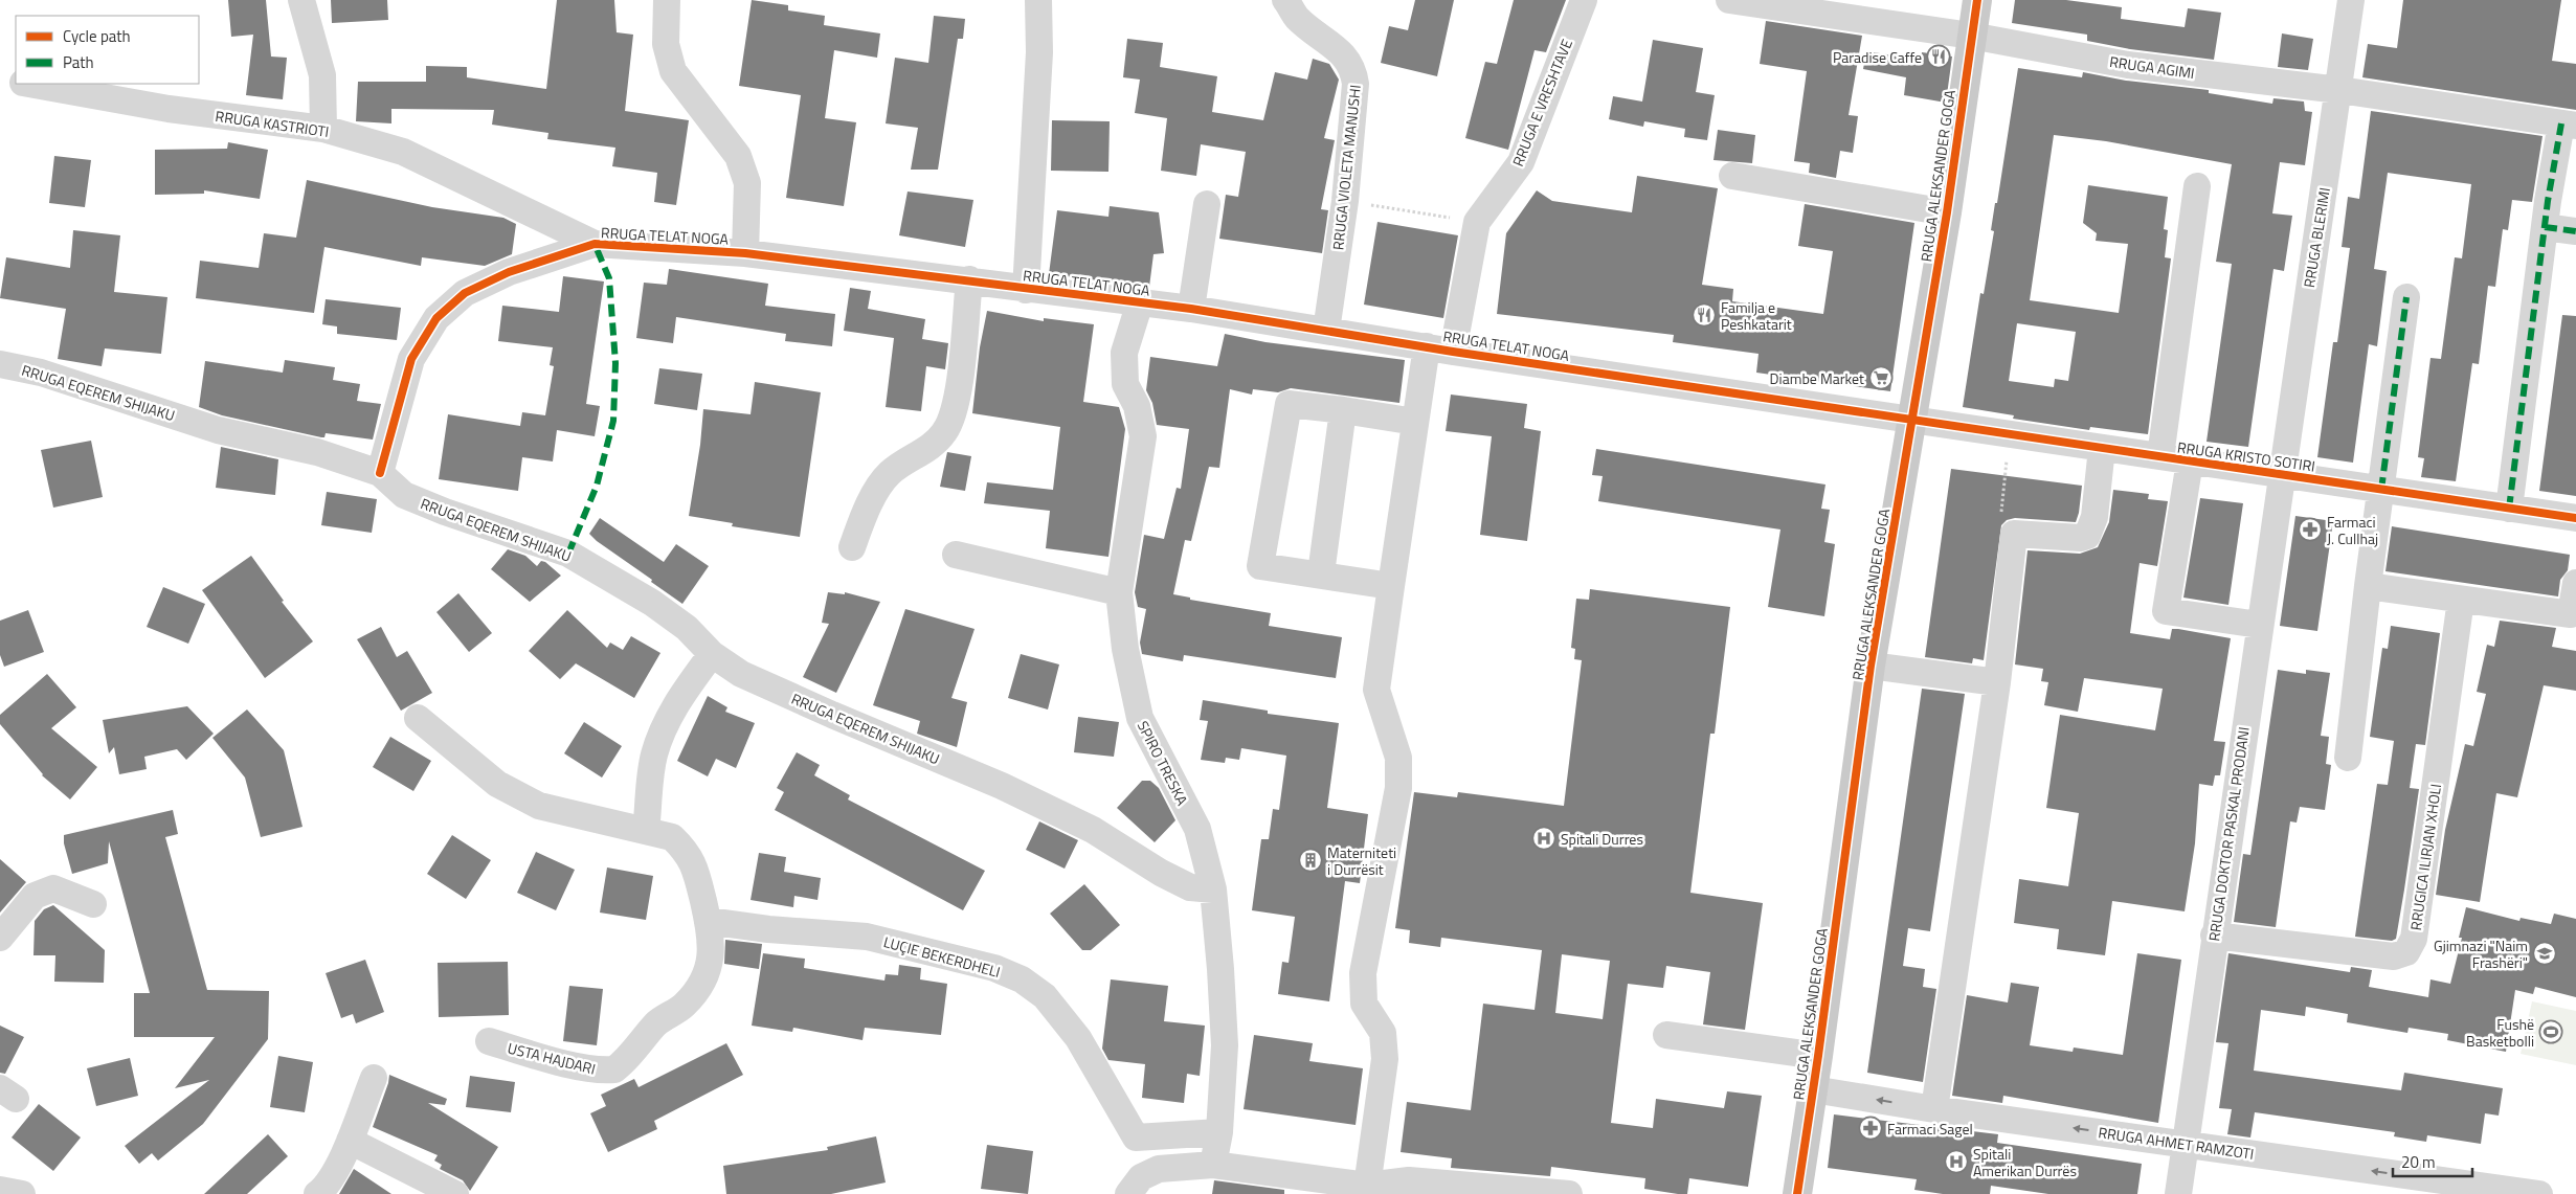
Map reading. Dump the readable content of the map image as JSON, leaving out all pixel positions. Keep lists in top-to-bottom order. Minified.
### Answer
{"streets":{"main road":["RRUGA ALEKSANDER GOGA"],"street":["RRUGA AGIMI","RRUGA E VRESHTAVE","RRUGA KASTRIOTI","RRUGA VIOLETA MANUSHI","RRUGA TELAT NOGA","RRUGA BLERIMI","RRUGA EQEREM SHIJAKU","RRUGA KRISTO SOTIRI","SPIRO TRESKA","RRUGA DOKTOR PASKAL PRODANI","RRUGICA ILIRJAN XHOLI","LUÇIE BEKERDHELI","USTA HAJDARI","RRUGA AHMET RAMZOTI"]},"crossings":[["RRUGA AGIMI","RRUGA ALEKSANDER GOGA"],["RRUGA AGIMI","RRUGA BLERIMI"],["RRUGA E VRESHTAVE","RRUGA TELAT NOGA"],["RRUGA KASTRIOTI","RRUGA TELAT NOGA"],["RRUGA VIOLETA MANUSHI","RRUGA TELAT NOGA"],["RRUGA ALEKSANDER GOGA","RRUGA TELAT NOGA"],["RRUGA ALEKSANDER GOGA","RRUGA KRISTO SOTIRI"],["RRUGA ALEKSANDER GOGA","RRUGA AHMET RAMZOTI"],["RRUGA TELAT NOGA","RRUGA EQEREM SHIJAKU"],["RRUGA TELAT NOGA","RRUGA KRISTO SOTIRI"],["RRUGA TELAT NOGA","SPIRO TRESKA"],["RRUGA BLERIMI","RRUGA KRISTO SOTIRI"],["RRUGA BLERIMI","RRUGA DOKTOR PASKAL PRODANI"],["RRUGA EQEREM SHIJAKU","SPIRO TRESKA"],["RRUGA KRISTO SOTIRI","RRUGA DOKTOR PASKAL PRODANI"],["SPIRO TRESKA","LUÇIE BEKERDHELI"],["RRUGA DOKTOR PASKAL PRODANI","RRUGICA ILIRJAN XHOLI"],["RRUGA DOKTOR PASKAL PRODANI","RRUGA AHMET RAMZOTI"],["LUÇIE BEKERDHELI","USTA HAJDARI"]],"one_way":["RRUGA AHMET RAMZOTI"],"places":{"restaurant":["Paradise Caffe","Familja e Peshkatarit"],"supermarket":["Diambe Market"],"pharmacy":["Farmaci J. Cullhaj","Farmaci Sagel"],"hospital":["Spitali Durres","Spitali Amerikan Durrës"],"building":["Materniteti i Durrësit"],"school or university":["Gjimnazi \"Naim Frashëri\""],"sports":["Fushë Basketbolli"]},"legend":["Cycle path","Path"],"scale_bar":"20 m"}
